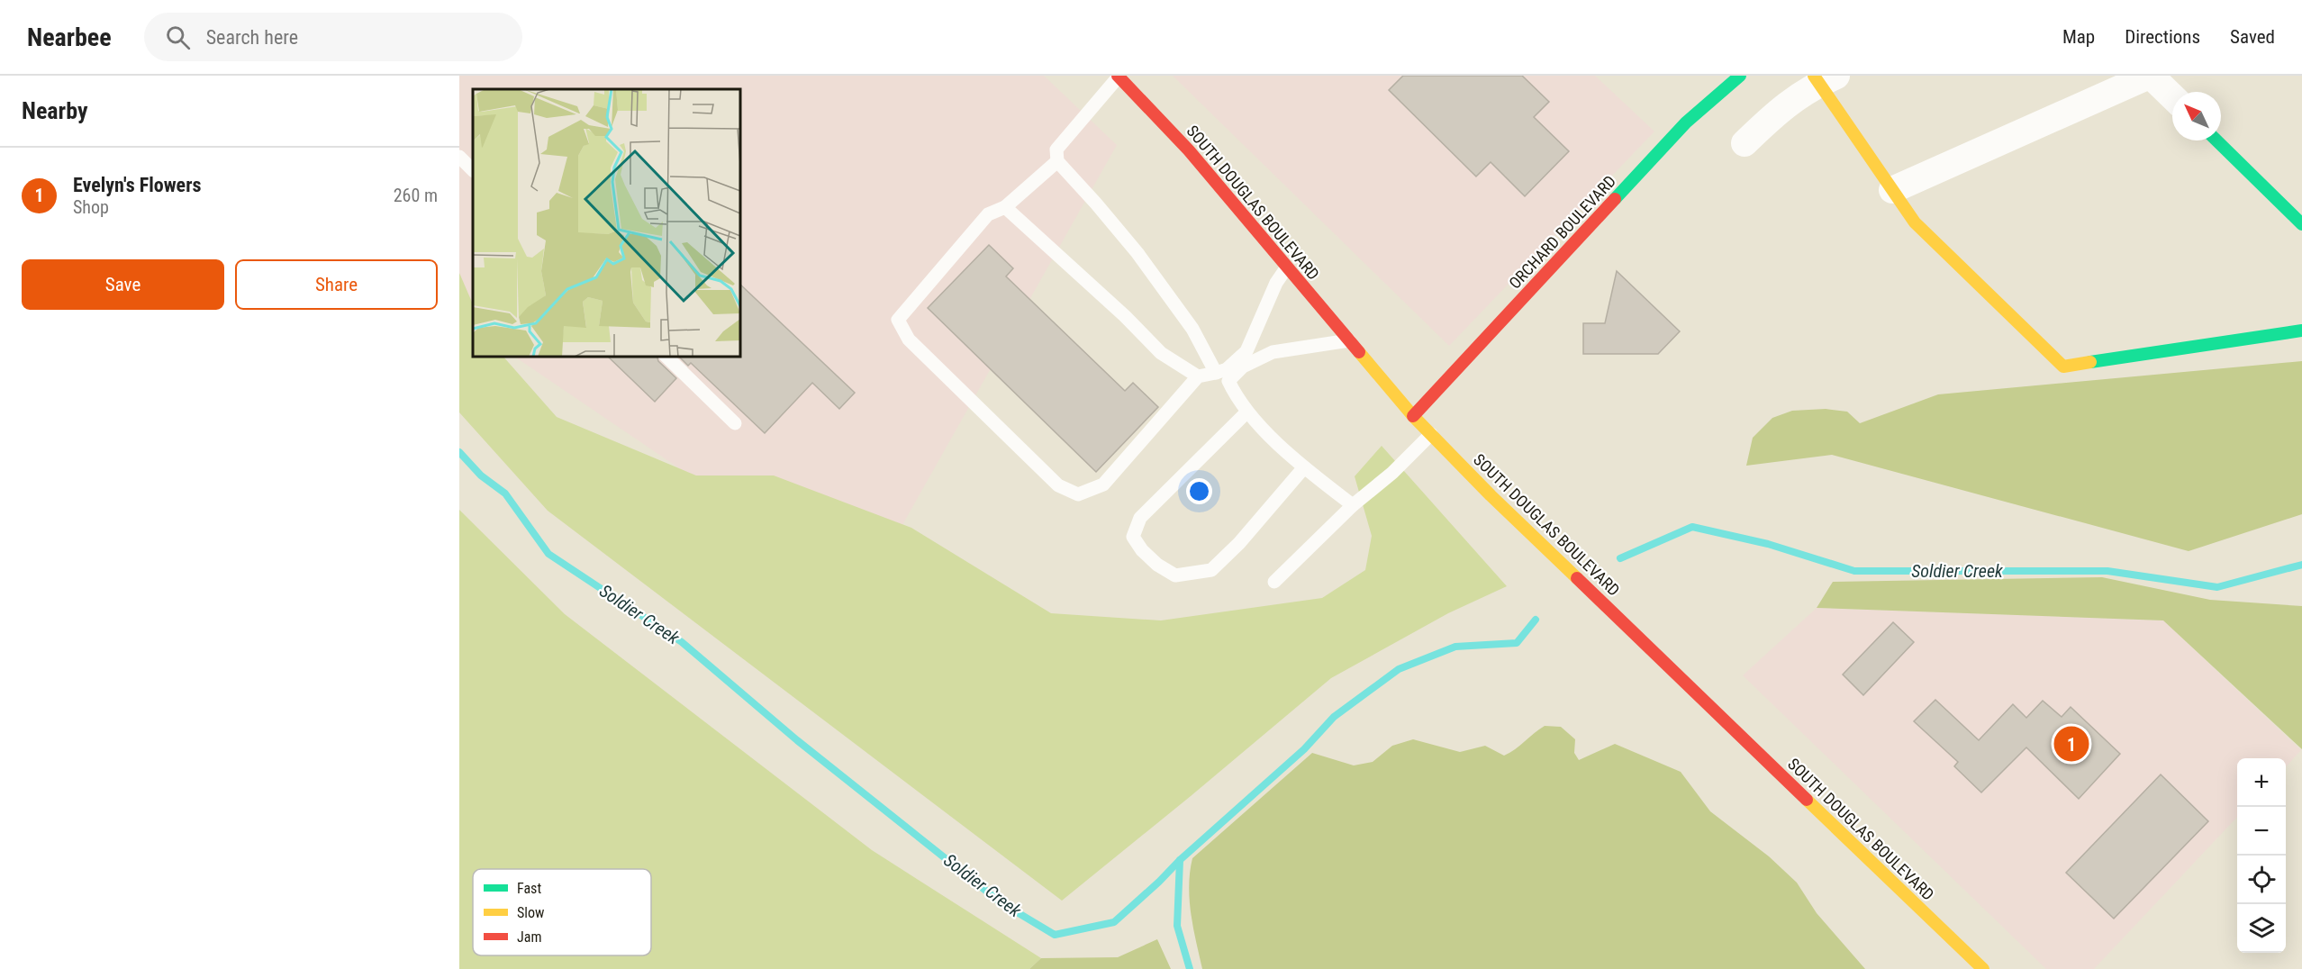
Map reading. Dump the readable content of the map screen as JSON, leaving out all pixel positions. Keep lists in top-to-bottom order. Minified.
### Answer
{"streets":{"main road":["SOUTH DOUGLAS BOULEVARD","ORCHARD BOULEVARD"]},"crossings":[["SOUTH DOUGLAS BOULEVARD","ORCHARD BOULEVARD"]],"water":["Soldier Creek"],"legend":["Fast","Slow","Jam"],"north":"top left","page":{"header":"Nearbee","search":"Search here","nav":["Map","Directions","Saved"],"heading":"Nearby","list":[{"mark":"1","name":"Evelyn's Flowers","note":"Shop","value":"260 m"}],"buttons":["Save","Share"],"pins":"1","map_buttons":["+","−"]}}
